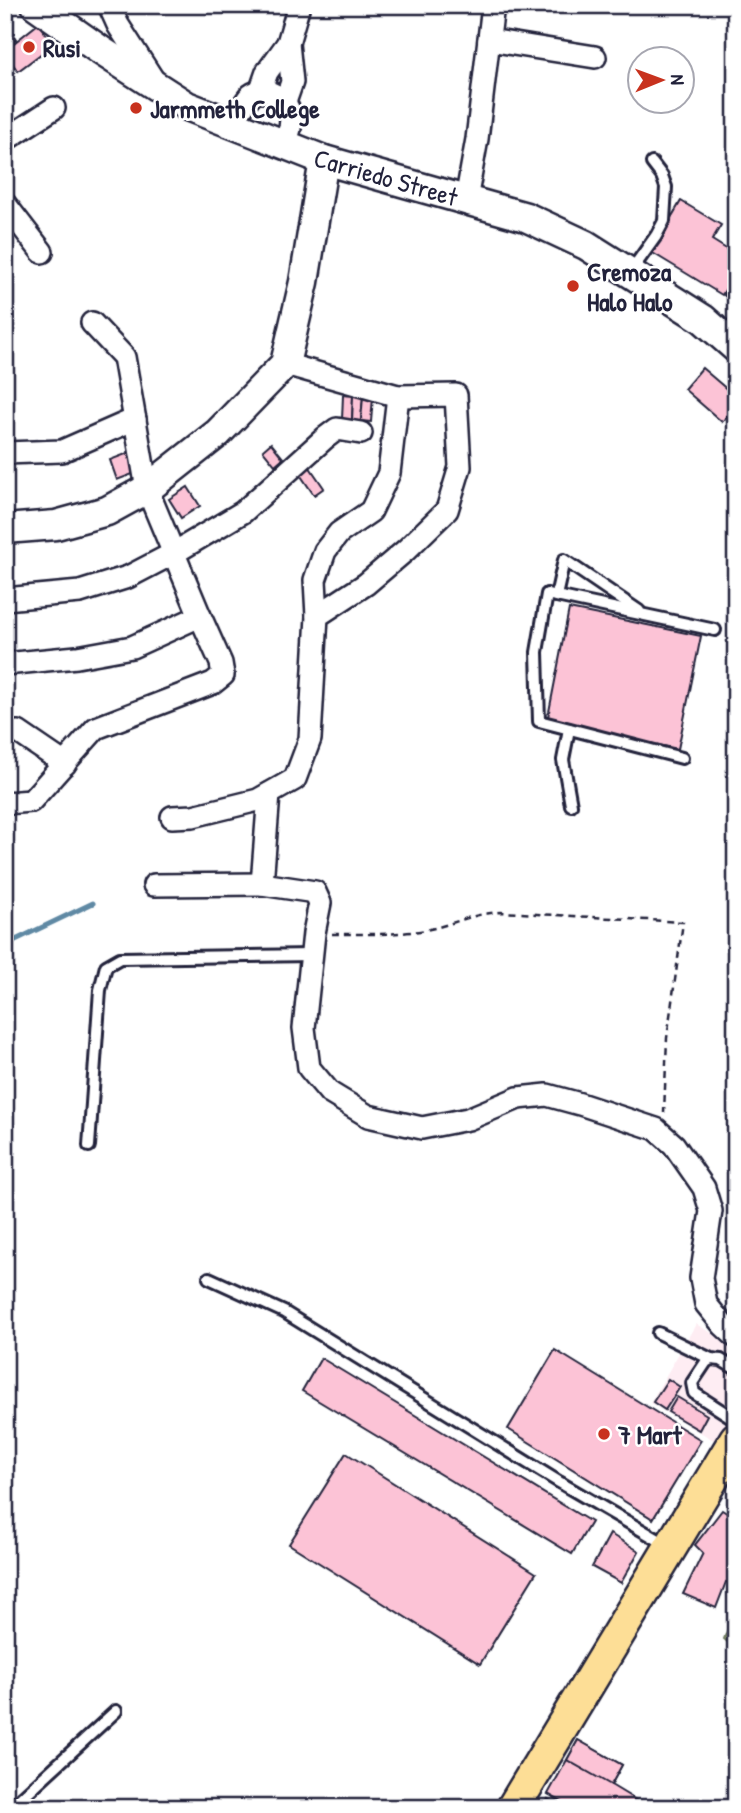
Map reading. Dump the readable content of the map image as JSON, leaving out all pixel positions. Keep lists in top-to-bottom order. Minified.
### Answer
{"streets":{"main road":["Carriedo Street"]},"places":["Rusi","Jarmmeth College","Cremoza Halo Halo","7 Mart"],"north":"right"}
